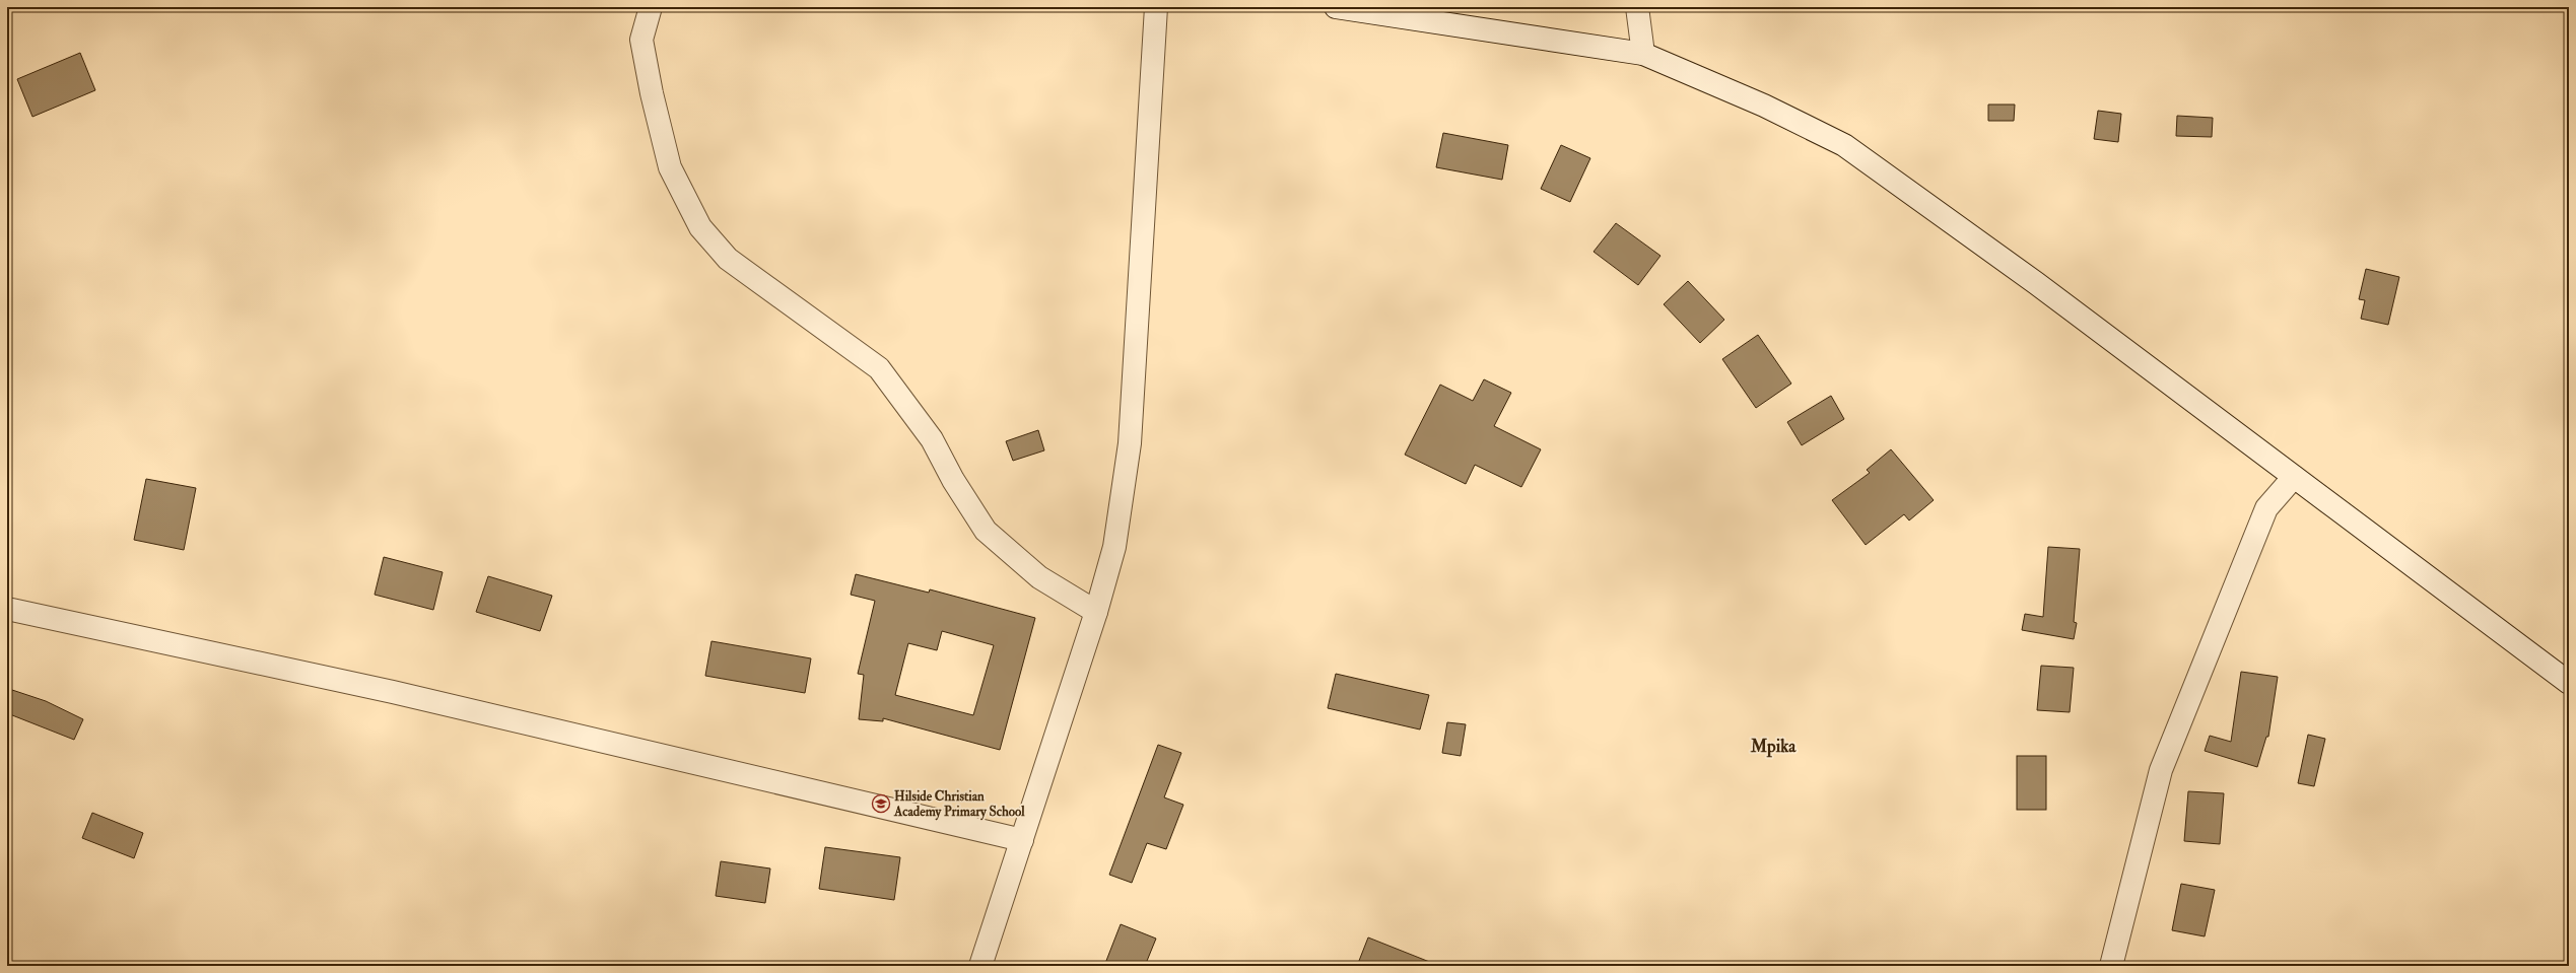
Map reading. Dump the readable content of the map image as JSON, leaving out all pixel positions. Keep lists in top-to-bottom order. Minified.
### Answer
{"districts":["Mpika"],"places":{"school or university":["Hilside Christian Academy Primary School"]}}
